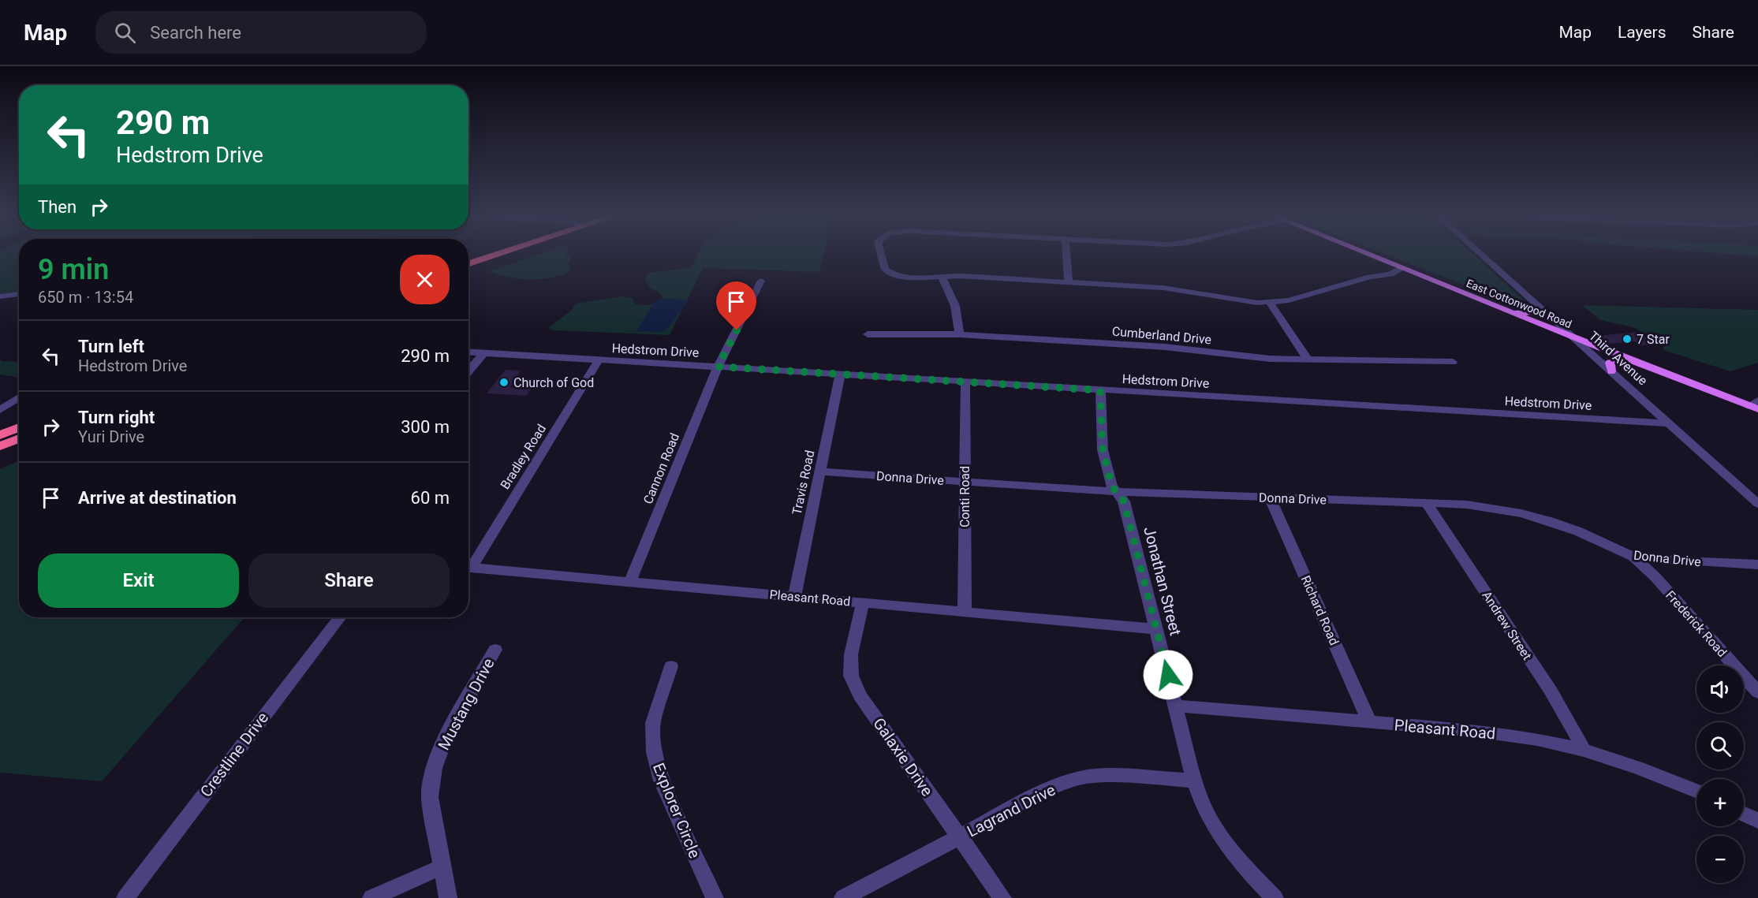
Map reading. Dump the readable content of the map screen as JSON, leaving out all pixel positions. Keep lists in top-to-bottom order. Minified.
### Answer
{"streets":{"main road":["East Cottonwood Road"],"street":["Cumberland Drive","Hedstrom Drive","Third Avenue","Bradley Road","Cannon Road","Donna Drive","Travis Road","Conti Road","Jonathan Street","Pleasant Road","Richard Road","Frederick Road","Andrew Street","Mustang Drive","Crestline Drive","Galaxie Drive","Explorer Circle","Lagrand Drive"]},"crossings":[["East Cottonwood Road","Third Avenue"],["Hedstrom Drive","Third Avenue"],["Hedstrom Drive","Bradley Road"],["Hedstrom Drive","Cannon Road"],["Hedstrom Drive","Travis Road"],["Hedstrom Drive","Conti Road"],["Hedstrom Drive","Jonathan Street"],["Cannon Road","Pleasant Road"],["Donna Drive","Travis Road"],["Donna Drive","Conti Road"],["Donna Drive","Jonathan Street"],["Donna Drive","Richard Road"],["Donna Drive","Frederick Road"],["Donna Drive","Andrew Street"],["Travis Road","Pleasant Road"],["Conti Road","Pleasant Road"],["Jonathan Street","Pleasant Road"],["Jonathan Street","Lagrand Drive"],["Pleasant Road","Richard Road"],["Pleasant Road","Andrew Street"],["Pleasant Road","Galaxie Drive"],["Galaxie Drive","Lagrand Drive"]],"places":["7 Star","Church of God"],"page":{"header":"Map","search":"Search here","nav":["Map","Layers","Share"],"turn":["290 m","Hedstrom Drive"],"then":"Then","heading":["9 min","650 m · 13:54"],"list":[{"name":"Turn left","note":"Hedstrom Drive","value":"290 m"},{"name":"Turn right","note":"Yuri Drive","value":"300 m"},{"name":"Arrive at destination","value":"60 m"}],"buttons":["Exit","Share"],"map_buttons":["+","−"]}}
